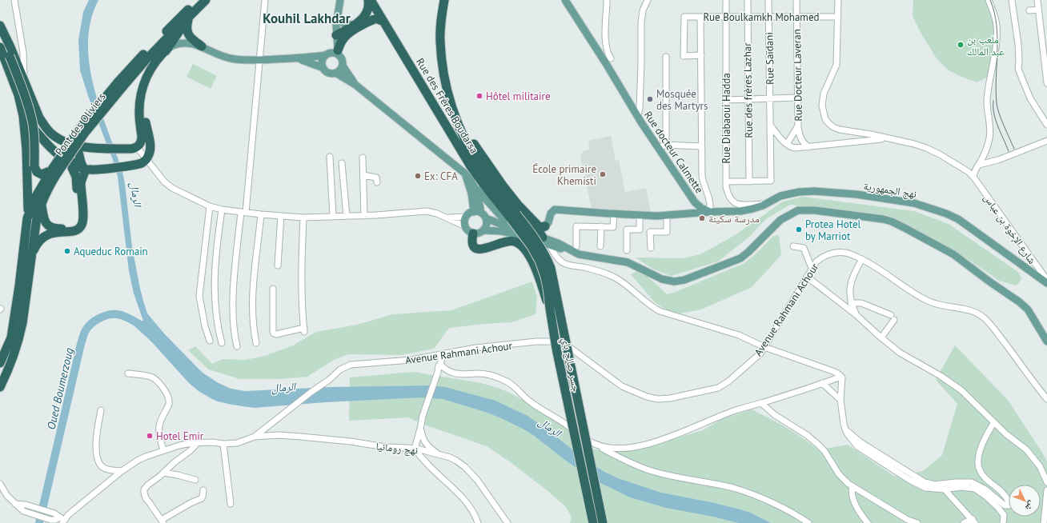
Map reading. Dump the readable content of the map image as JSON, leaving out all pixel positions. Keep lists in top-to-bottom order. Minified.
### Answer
{"streets":{"highway":["Rue des Frères Boudarsa","Pont des Oliviers","جسر صالح باي"],"main road":["Rue docteur Calmette","نهج الجمهورية"],"street":["Rue Boulkamkh Mohamed","Rue Saïdani","Rue Docteur Laveran","Rue des frères Lazhar","Rue Diabaoui Hadda","شارع الإخوة بن عباس","Avenue Rahmani Achour","نهج رومانيا"]},"crossings":[["Rue Boulkamkh Mohamed","Rue Saïdani"],["Rue Boulkamkh Mohamed","Rue Docteur Laveran"],["Rue Boulkamkh Mohamed","Rue des frères Lazhar"],["Rue Boulkamkh Mohamed","Rue Diabaoui Hadda"],["Rue Boulkamkh Mohamed","شارع الإخوة بن عباس"],["Rue Saïdani","Rue des frères Lazhar"],["Rue des Frères Boudarsa","جسر صالح باي"],["Rue Diabaoui Hadda","نهج الجمهورية"],["Rue docteur Calmette","نهج الجمهورية"],["Avenue Rahmani Achour","نهج رومانيا"]],"districts":["Kouhil Lakhdar"],"water":["الرمال","Oued Boumerzoug"],"places":["ملعب بن عبد المالك","Hôtel militaire","Mosquée des Martyrs","École primaire Khemisti","Ex: CFA","مدرسة سكينة","Protea Hotel by Marriot","Aqueduc Romain","Hotel Emir"],"north":"bottom right"}
